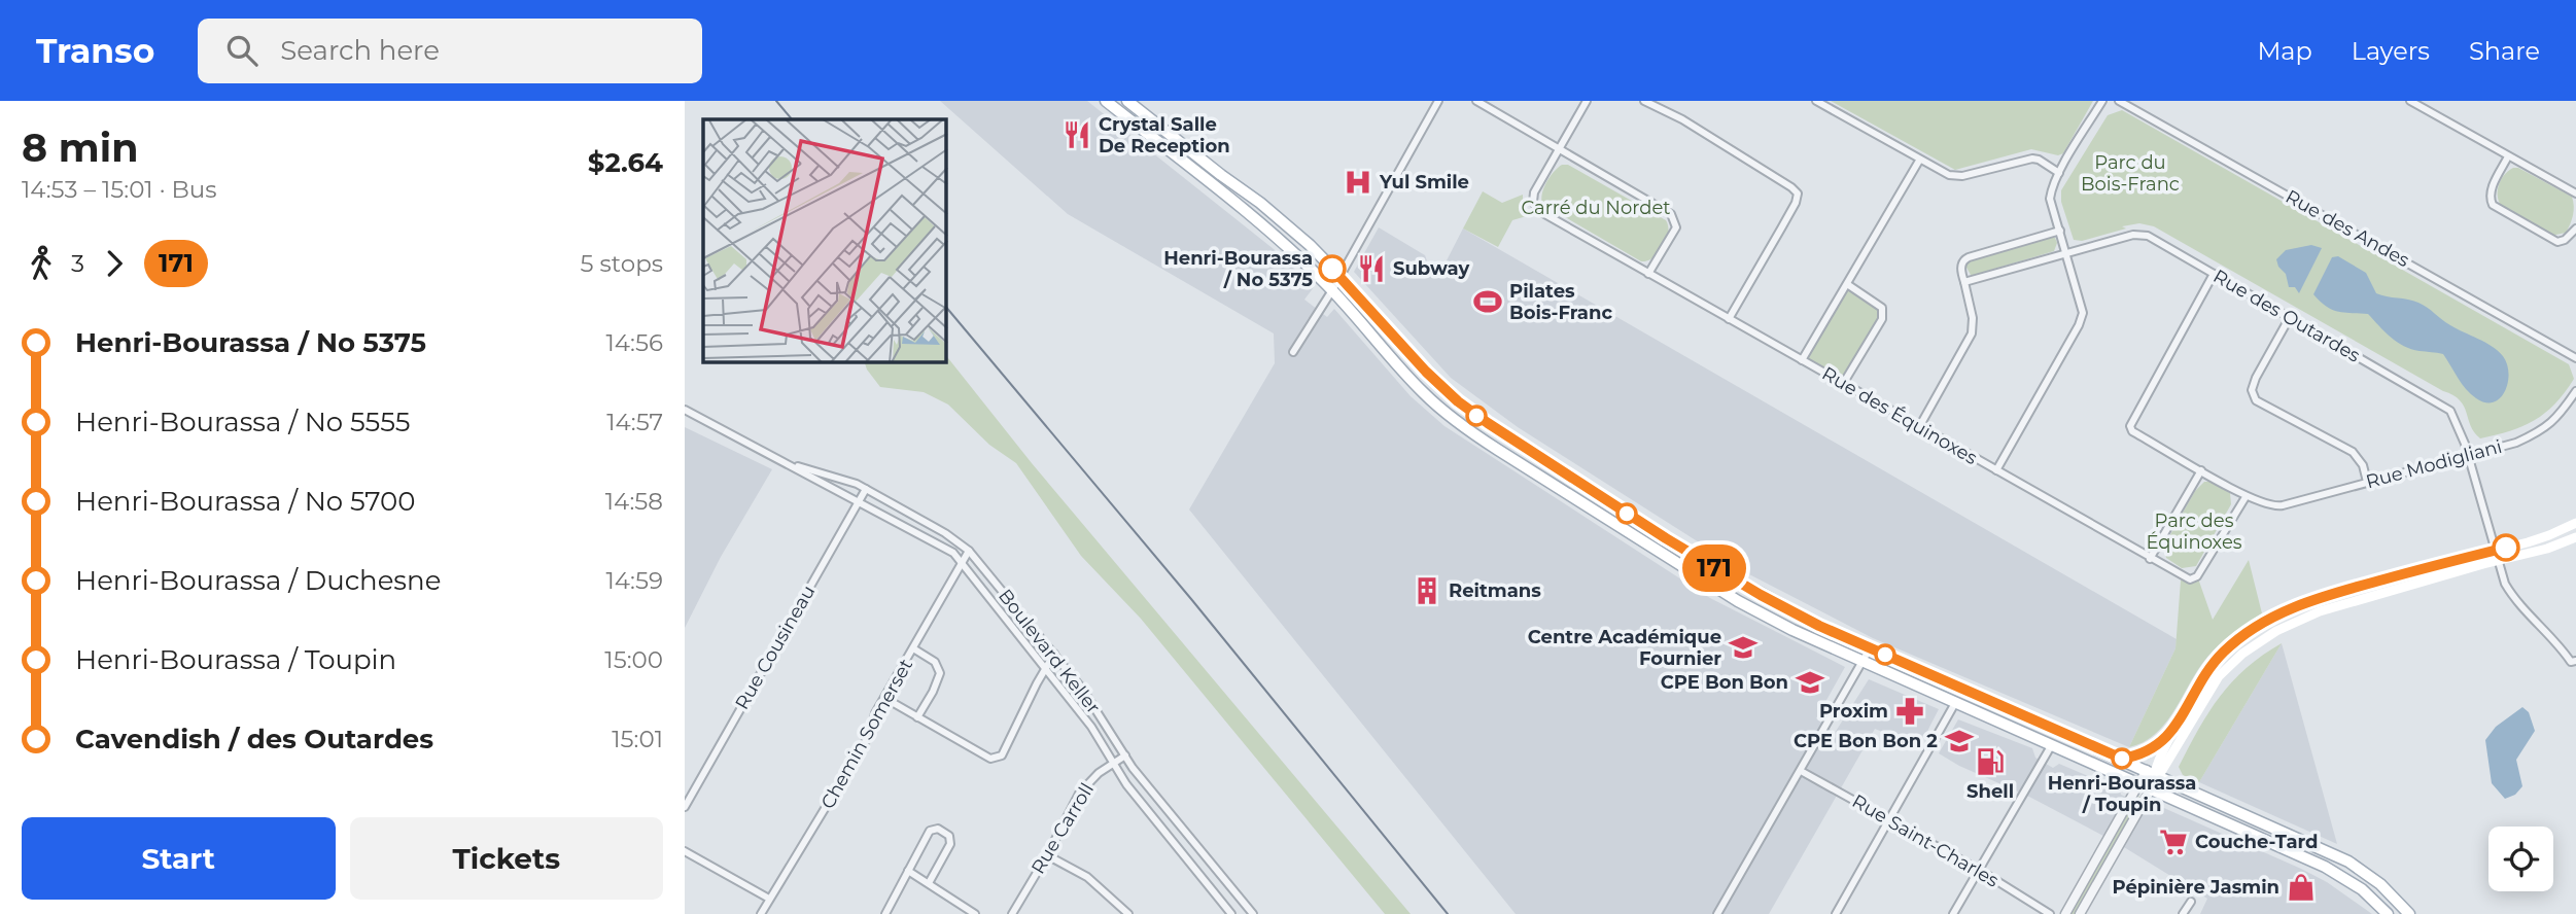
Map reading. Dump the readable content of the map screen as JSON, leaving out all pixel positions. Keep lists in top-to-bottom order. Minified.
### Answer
{"streets":{"street":["Rue des Andes","Rue des Outardes","Rue des Équinoxes","Rue Modigliani","Rue Cousineau","Boulevard Keller","Chemin Somerset","Rue Carroll","Rue Saint-Charles"]},"crossings":[["Rue des Outardes","Rue Modigliani"],["Rue des Équinoxes","Rue Modigliani"],["Rue Cousineau","Boulevard Keller"],["Boulevard Keller","Chemin Somerset"],["Boulevard Keller","Rue Carroll"]],"parks":["Parc du Bois-Franc","Carré du Nordet","Parc des Équinoxes"],"places":{"restaurant":["Crystal Salle De Reception","Subway"],"hospital":["Yul Smile"],"other":["Henri-Bourassa / No 5375","Henri-Bourassa / Toupin"],"sports":["Pilates Bois-Franc"],"building":["Reitmans"],"school or university":["Centre Académique Fournier","CPE Bon Bon","CPE Bon Bon 2"],"pharmacy":["Proxim"],"fuel station":["Shell"],"supermarket":["Couche-Tard"],"shop":["Pépinière Jasmin"]},"lines":["bus line 171"],"page":{"header":"Transo","search":"Search here","nav":["Map","Layers","Share"],"heading":["8 min","14:53 – 15:01 · Bus","$2.64"],"on_map":"171","legs":["3","171","5 stops"],"list":[{"name":"Henri-Bourassa / No 5375","value":"14:56"},{"name":"Henri-Bourassa / No 5555","value":"14:57"},{"name":"Henri-Bourassa / No 5700","value":"14:58"},{"name":"Henri-Bourassa / Duchesne","value":"14:59"},{"name":"Henri-Bourassa / Toupin","value":"15:00"},{"name":"Cavendish / des Outardes","value":"15:01"}],"buttons":["Start","Tickets"]}}
